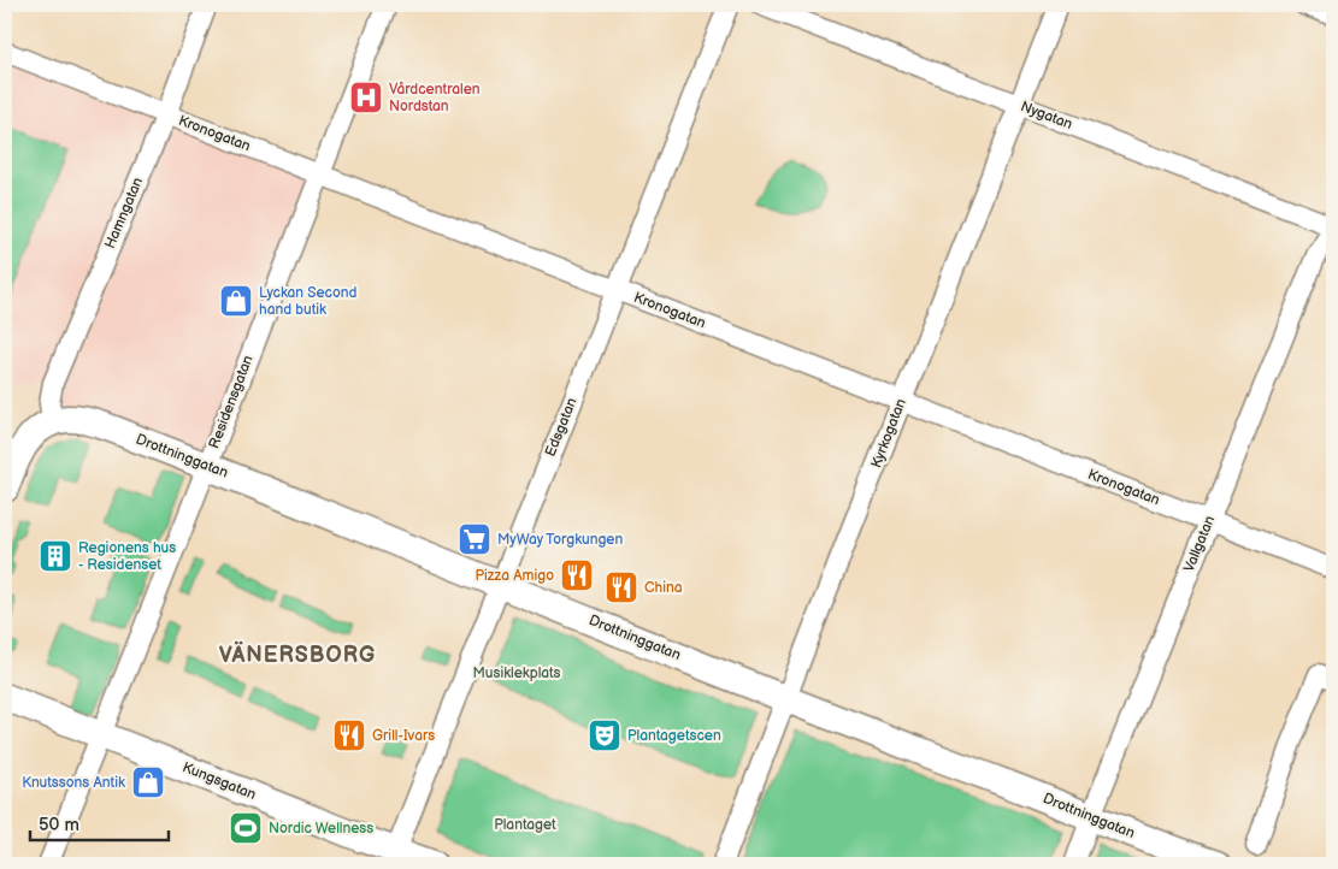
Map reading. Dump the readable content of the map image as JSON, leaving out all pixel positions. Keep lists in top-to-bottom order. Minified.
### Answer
{"streets":{"street":["Nygatan","Kronogatan","Hamngatan","Residensgatan","Edsgatan","Kyrkogatan","Drottninggatan","Vallgatan","Kungsgatan"]},"crossings":[["Nygatan","Kyrkogatan"],["Nygatan","Vallgatan"],["Kronogatan","Hamngatan"],["Kronogatan","Residensgatan"],["Kronogatan","Edsgatan"],["Kronogatan","Kyrkogatan"],["Kronogatan","Vallgatan"],["Hamngatan","Drottninggatan"],["Residensgatan","Drottninggatan"],["Residensgatan","Kungsgatan"],["Edsgatan","Drottninggatan"],["Edsgatan","Kungsgatan"],["Kyrkogatan","Drottninggatan"],["Drottninggatan","Vallgatan"]],"districts":["VÄNERSBORG"],"parks":["Musiklekplats","Plantaget"],"places":{"hospital":["Vårdcentralen Nordstan"],"shop":["Lyckan Second hand butik","Knutssons Antik"],"supermarket":["MyWay Torgkungen"],"building":["Regionens hus - Residenset"],"restaurant":["Pizza Amigo","China","Grill-Ivars"],"theatre":["Plantagetscen"],"sports":["Nordic Wellness"]},"scale_bar":"50 m"}
